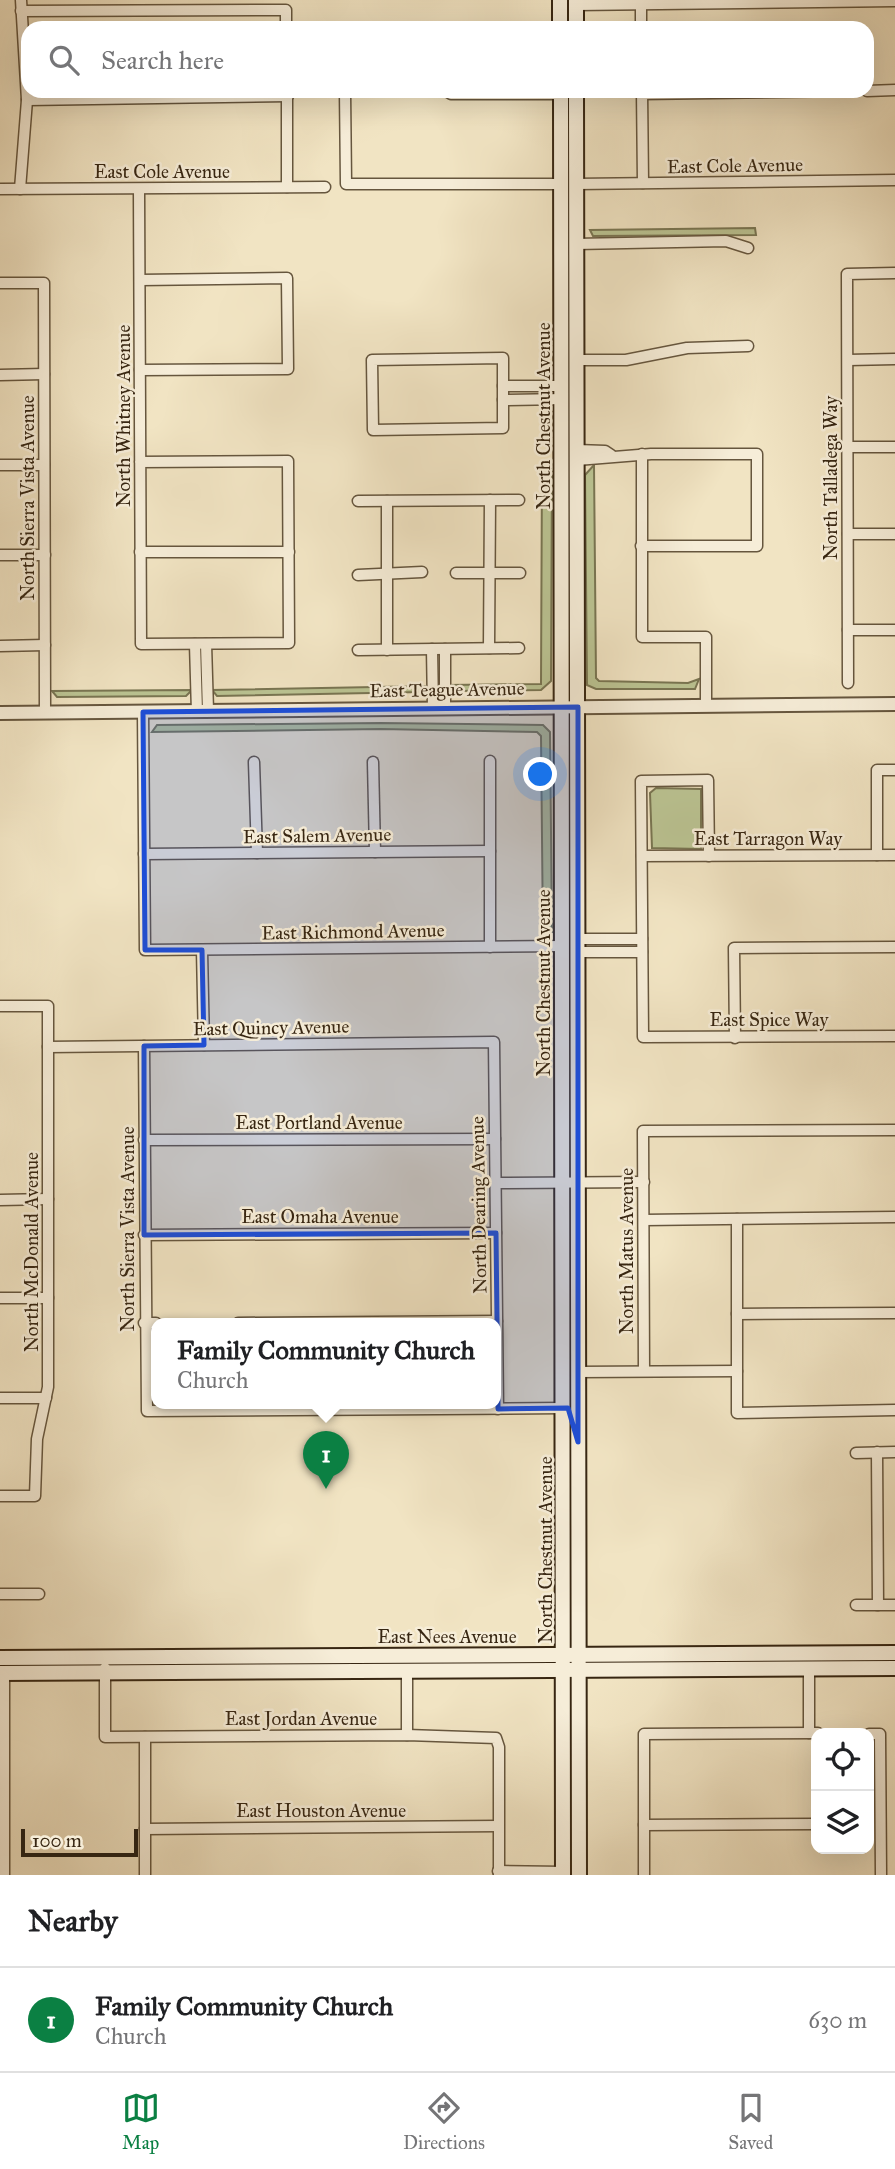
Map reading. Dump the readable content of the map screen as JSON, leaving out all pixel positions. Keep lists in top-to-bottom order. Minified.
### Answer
{"streets":{"main road":["North Chestnut Avenue","East Nees Avenue"],"street":["East Cole Avenue","North Whitney Avenue","North Talladega Way","North Sierra Vista Avenue","East Teague Avenue","East Salem Avenue","East Tarragon Way","East Richmond Avenue","East Spice Way","East Quincy Avenue","East Portland Avenue","North Dearing Avenue","East Omaha Avenue","North Matus Avenue","North McDonald Avenue","East Jordan Avenue","East Houston Avenue"]},"crossings":[["East Cole Avenue","North Whitney Avenue"],["East Cole Avenue","North Chestnut Avenue"],["North Chestnut Avenue","East Teague Avenue"],["North Chestnut Avenue","East Richmond Avenue"],["North Chestnut Avenue","East Nees Avenue"],["North Sierra Vista Avenue","East Teague Avenue"],["North Sierra Vista Avenue","East Quincy Avenue"],["North Sierra Vista Avenue","East Portland Avenue"],["North Sierra Vista Avenue","East Omaha Avenue"],["East Salem Avenue","East Richmond Avenue"],["East Quincy Avenue","North Dearing Avenue"],["East Quincy Avenue","North McDonald Avenue"],["East Portland Avenue","North Dearing Avenue"],["North Dearing Avenue","East Omaha Avenue"],["East Nees Avenue","East Jordan Avenue"],["East Jordan Avenue","East Houston Avenue"]],"scale_bar":"100 m","page":{"search":"Search here","popup":["Family Community Church","Church"],"pins":"1","scale":"100 m","heading":"Nearby","list":[{"mark":"1","name":"Family Community Church","note":"Church","value":"630 m"}],"nav":["Map","Directions","Saved"]}}
